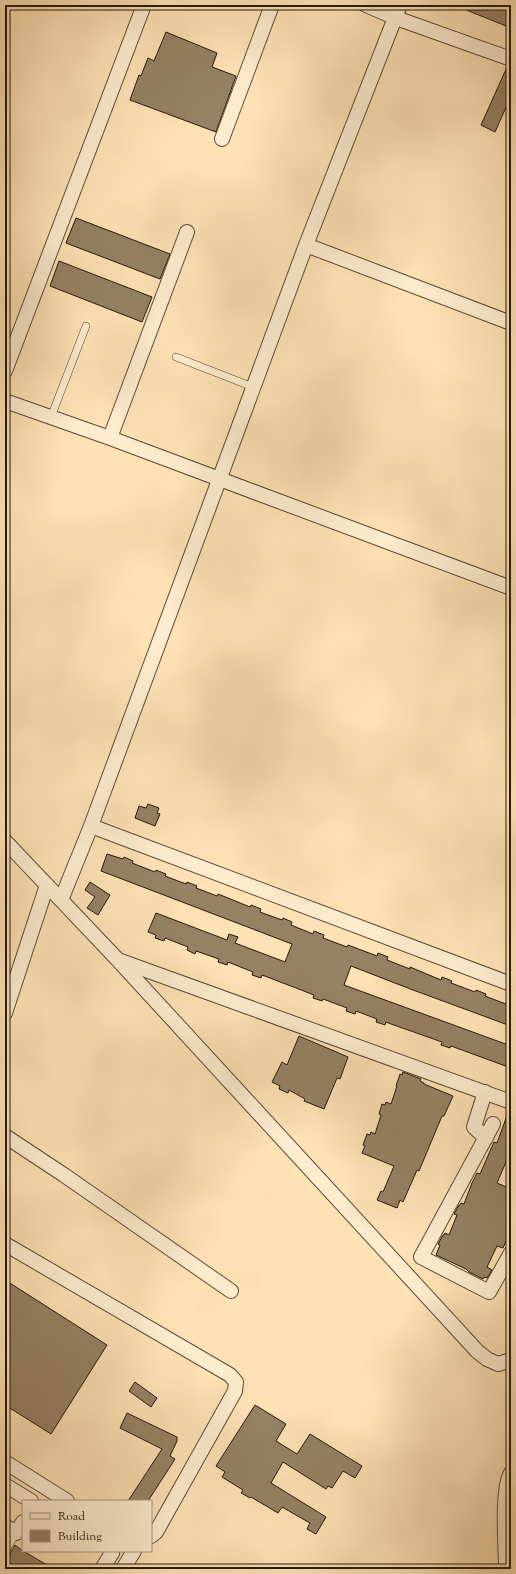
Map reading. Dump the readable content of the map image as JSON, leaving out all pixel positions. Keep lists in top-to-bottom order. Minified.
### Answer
{"legend":["Road","Building"]}
